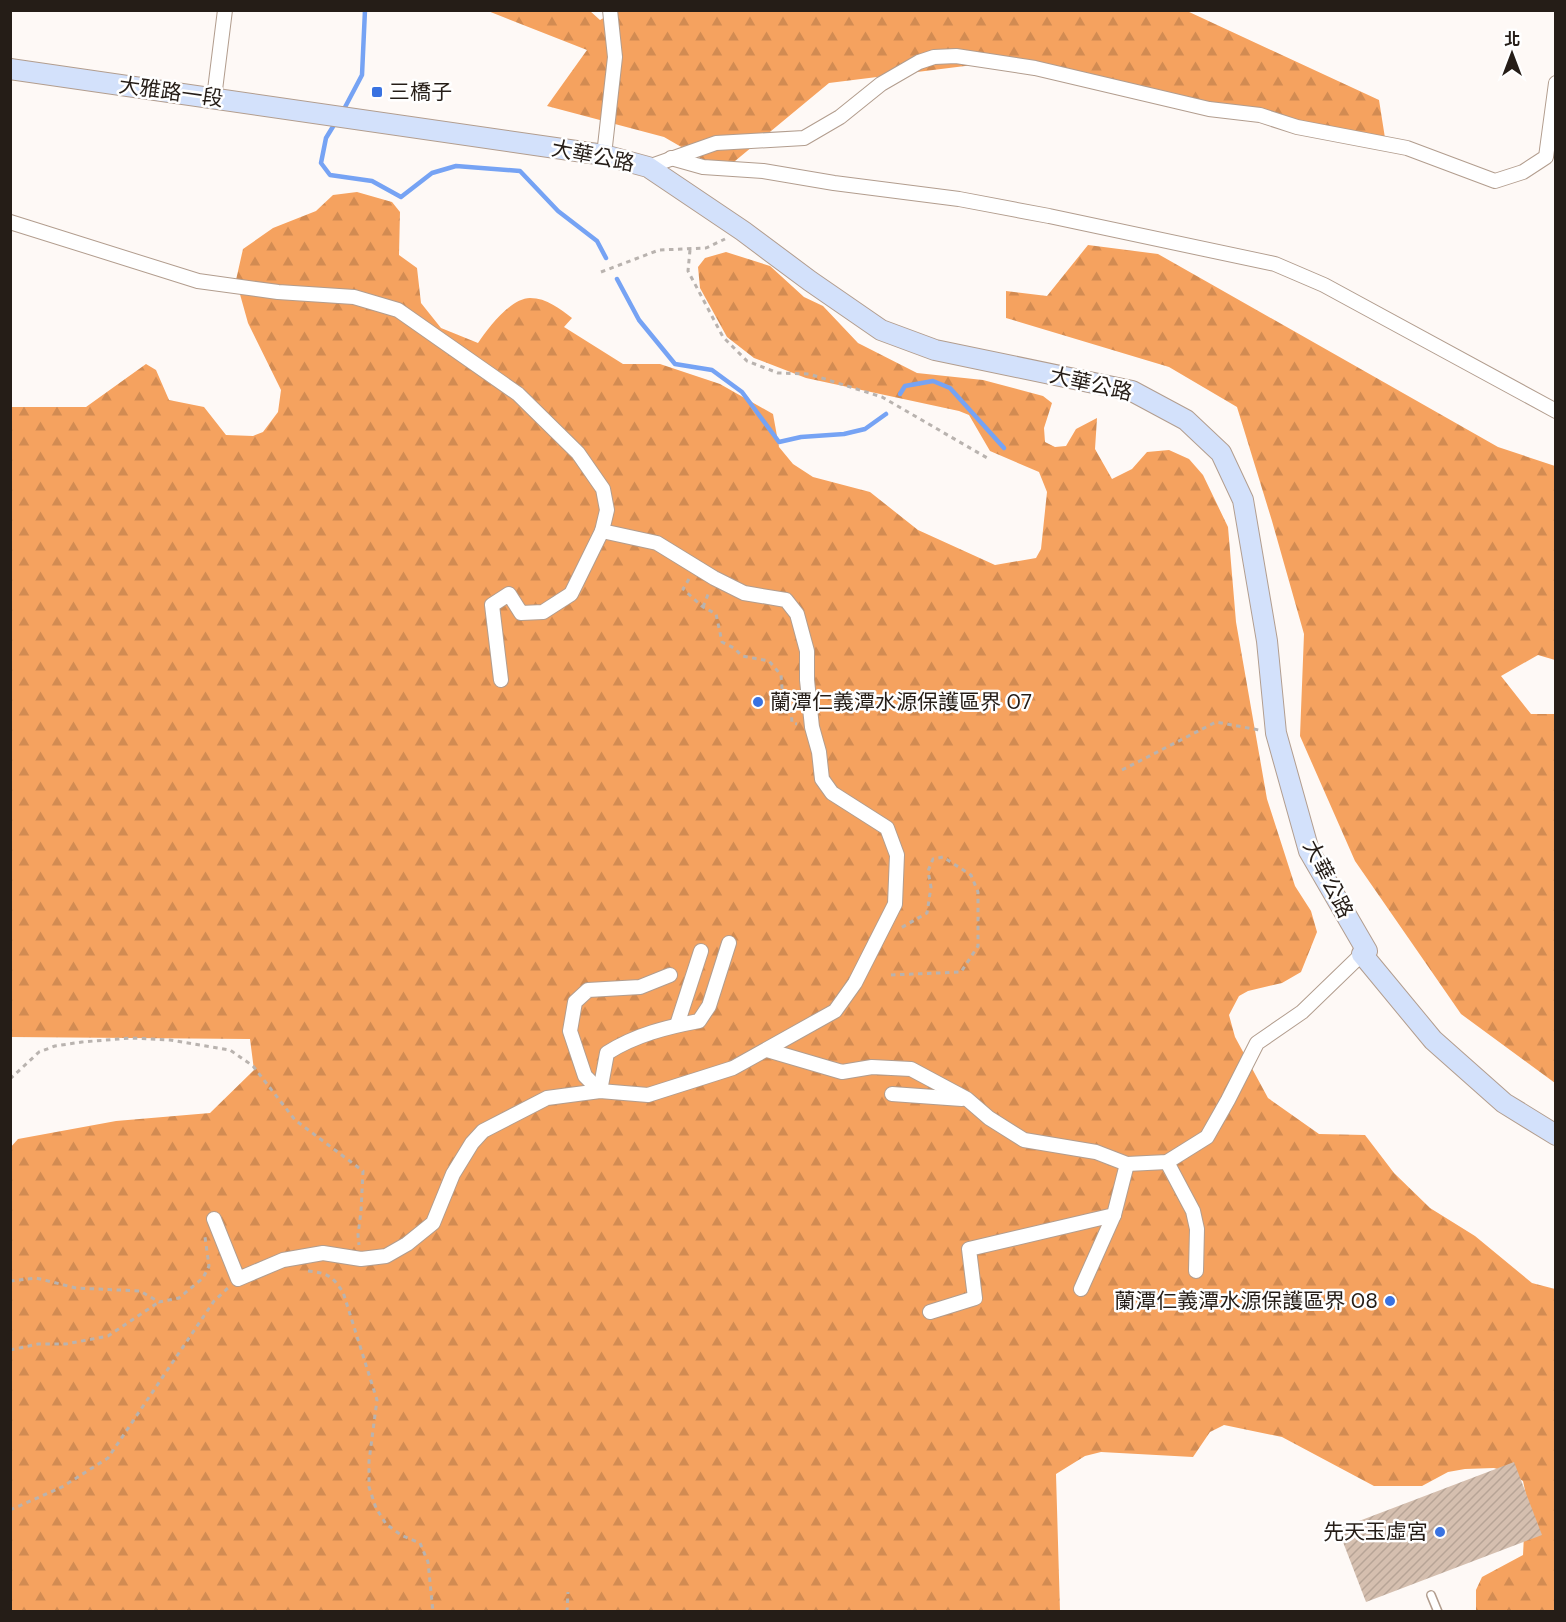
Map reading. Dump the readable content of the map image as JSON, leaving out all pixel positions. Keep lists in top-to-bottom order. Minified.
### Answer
{"streets":{"main road":["大雅路一段","大華公路"]},"crossings":[["大雅路一段","大華公路"]],"places":{"transit":["三橋子"],"other":["蘭潭仁義潭水源保護區界 07","蘭潭仁義潭水源保護區界 08","先天玉虛宮"]},"north":"top"}
